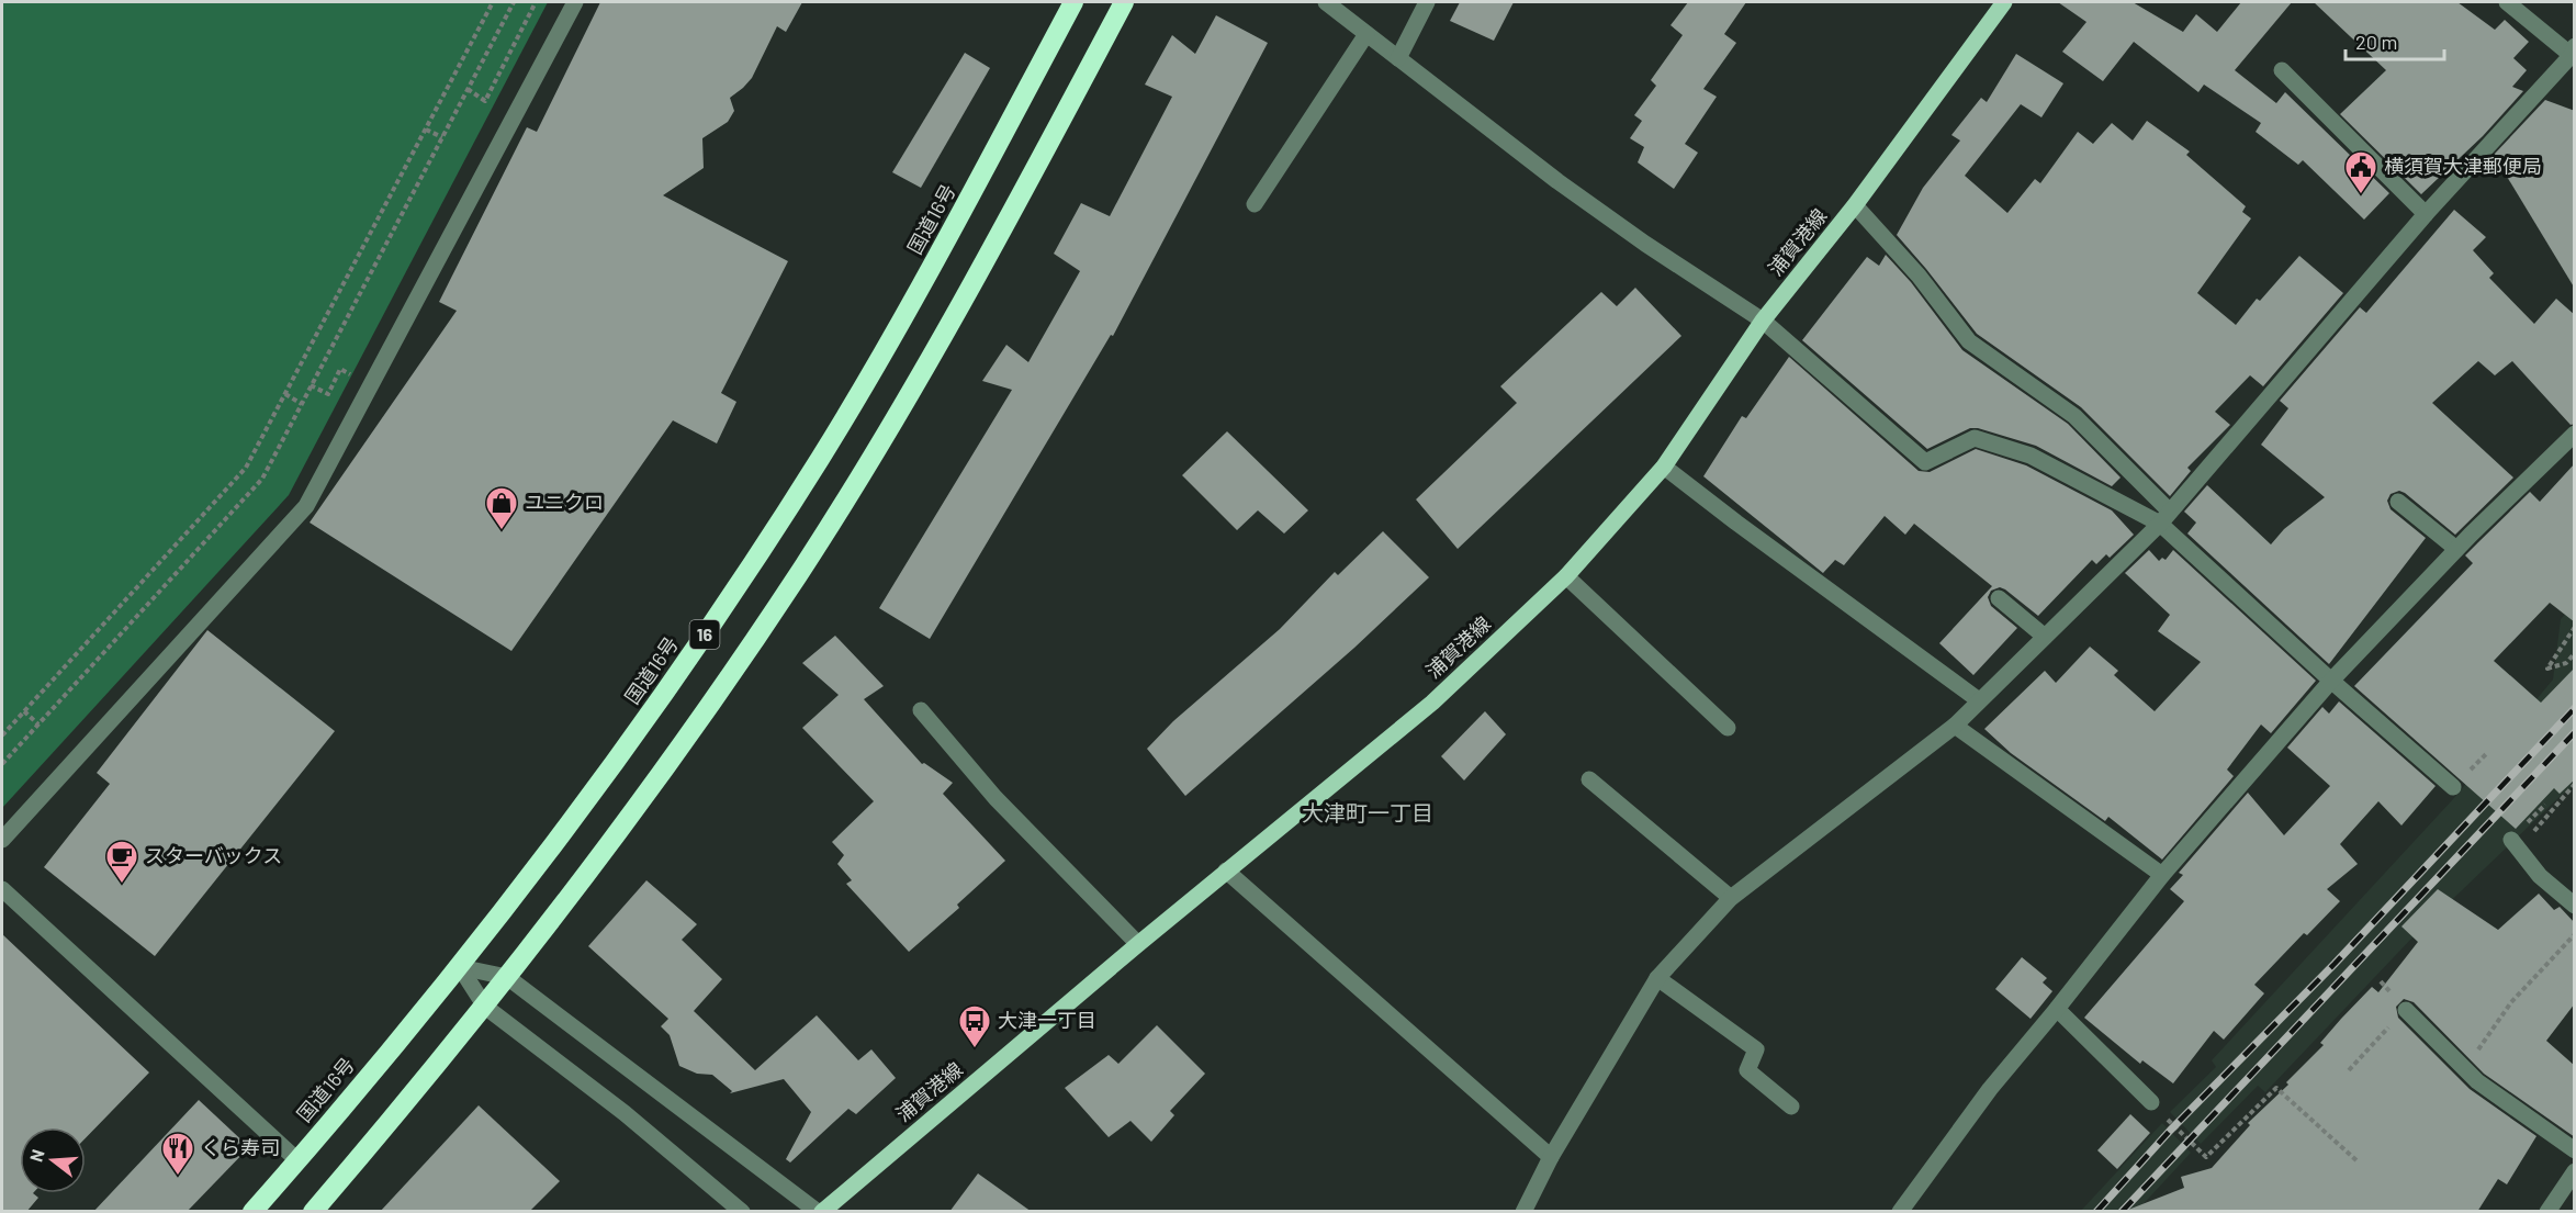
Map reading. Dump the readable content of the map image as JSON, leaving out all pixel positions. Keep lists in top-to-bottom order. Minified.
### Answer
{"streets":{"highway":["国道16号","16"],"main road":["浦賀港線"]},"districts":["大津町一丁目"],"places":{"public building":["横須賀大津郵便局"],"shop":["ユニクロ"],"cafe":["スターバックス"],"bus stop":["大津一丁目"],"restaurant":["くら寿司"]},"scale_bar":"20 m","north":"left"}
